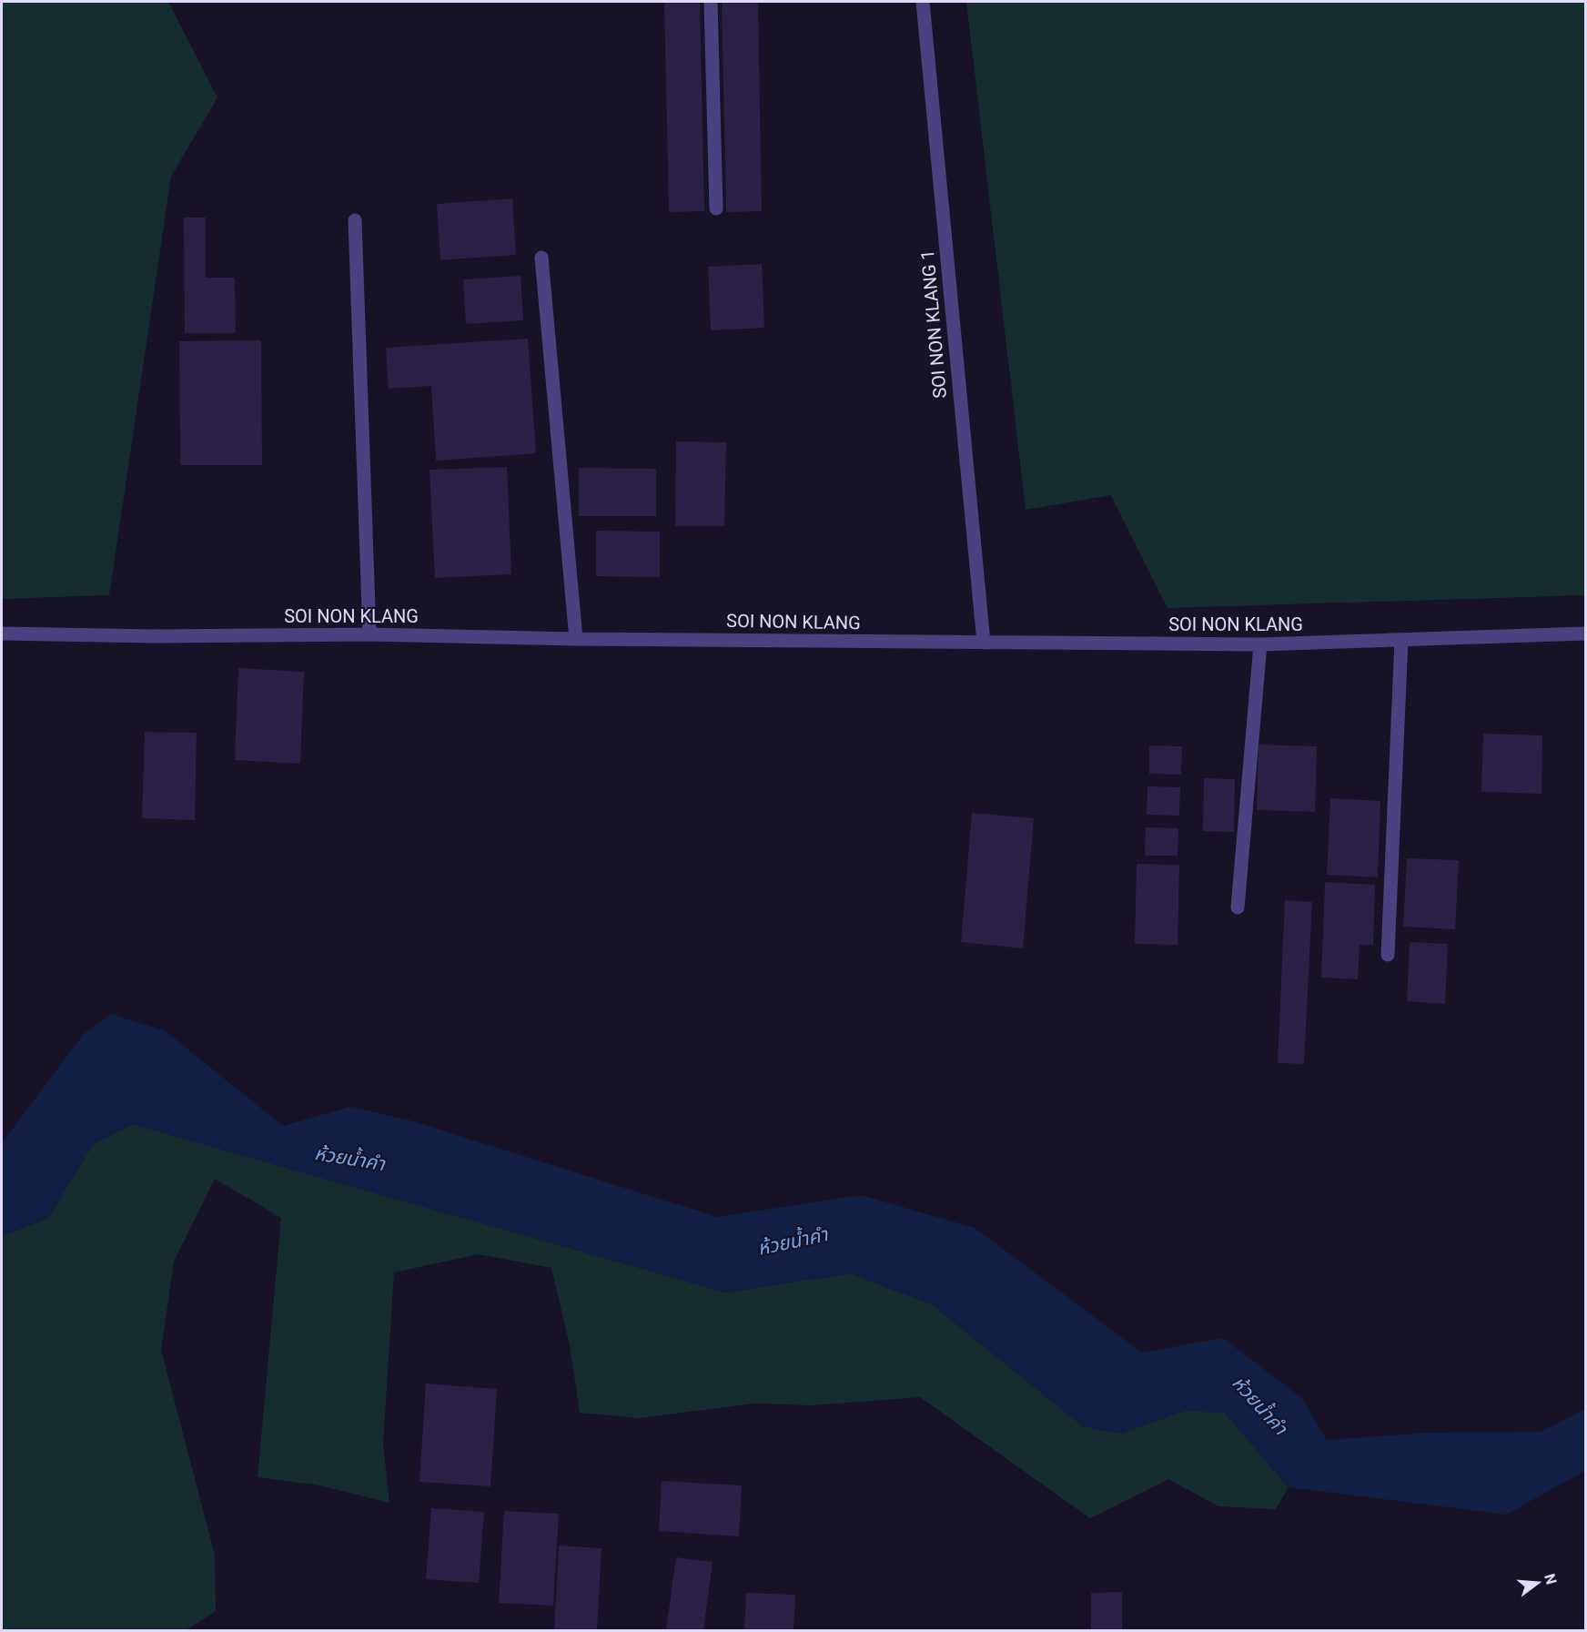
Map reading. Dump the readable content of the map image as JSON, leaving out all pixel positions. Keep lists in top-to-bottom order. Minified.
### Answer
{"streets":{"street":["SOI NON KLANG 1","SOI NON KLANG"]},"crossings":[["SOI NON KLANG 1","SOI NON KLANG"]],"water":["ห้วยน้ำคำ"],"north":"right"}
